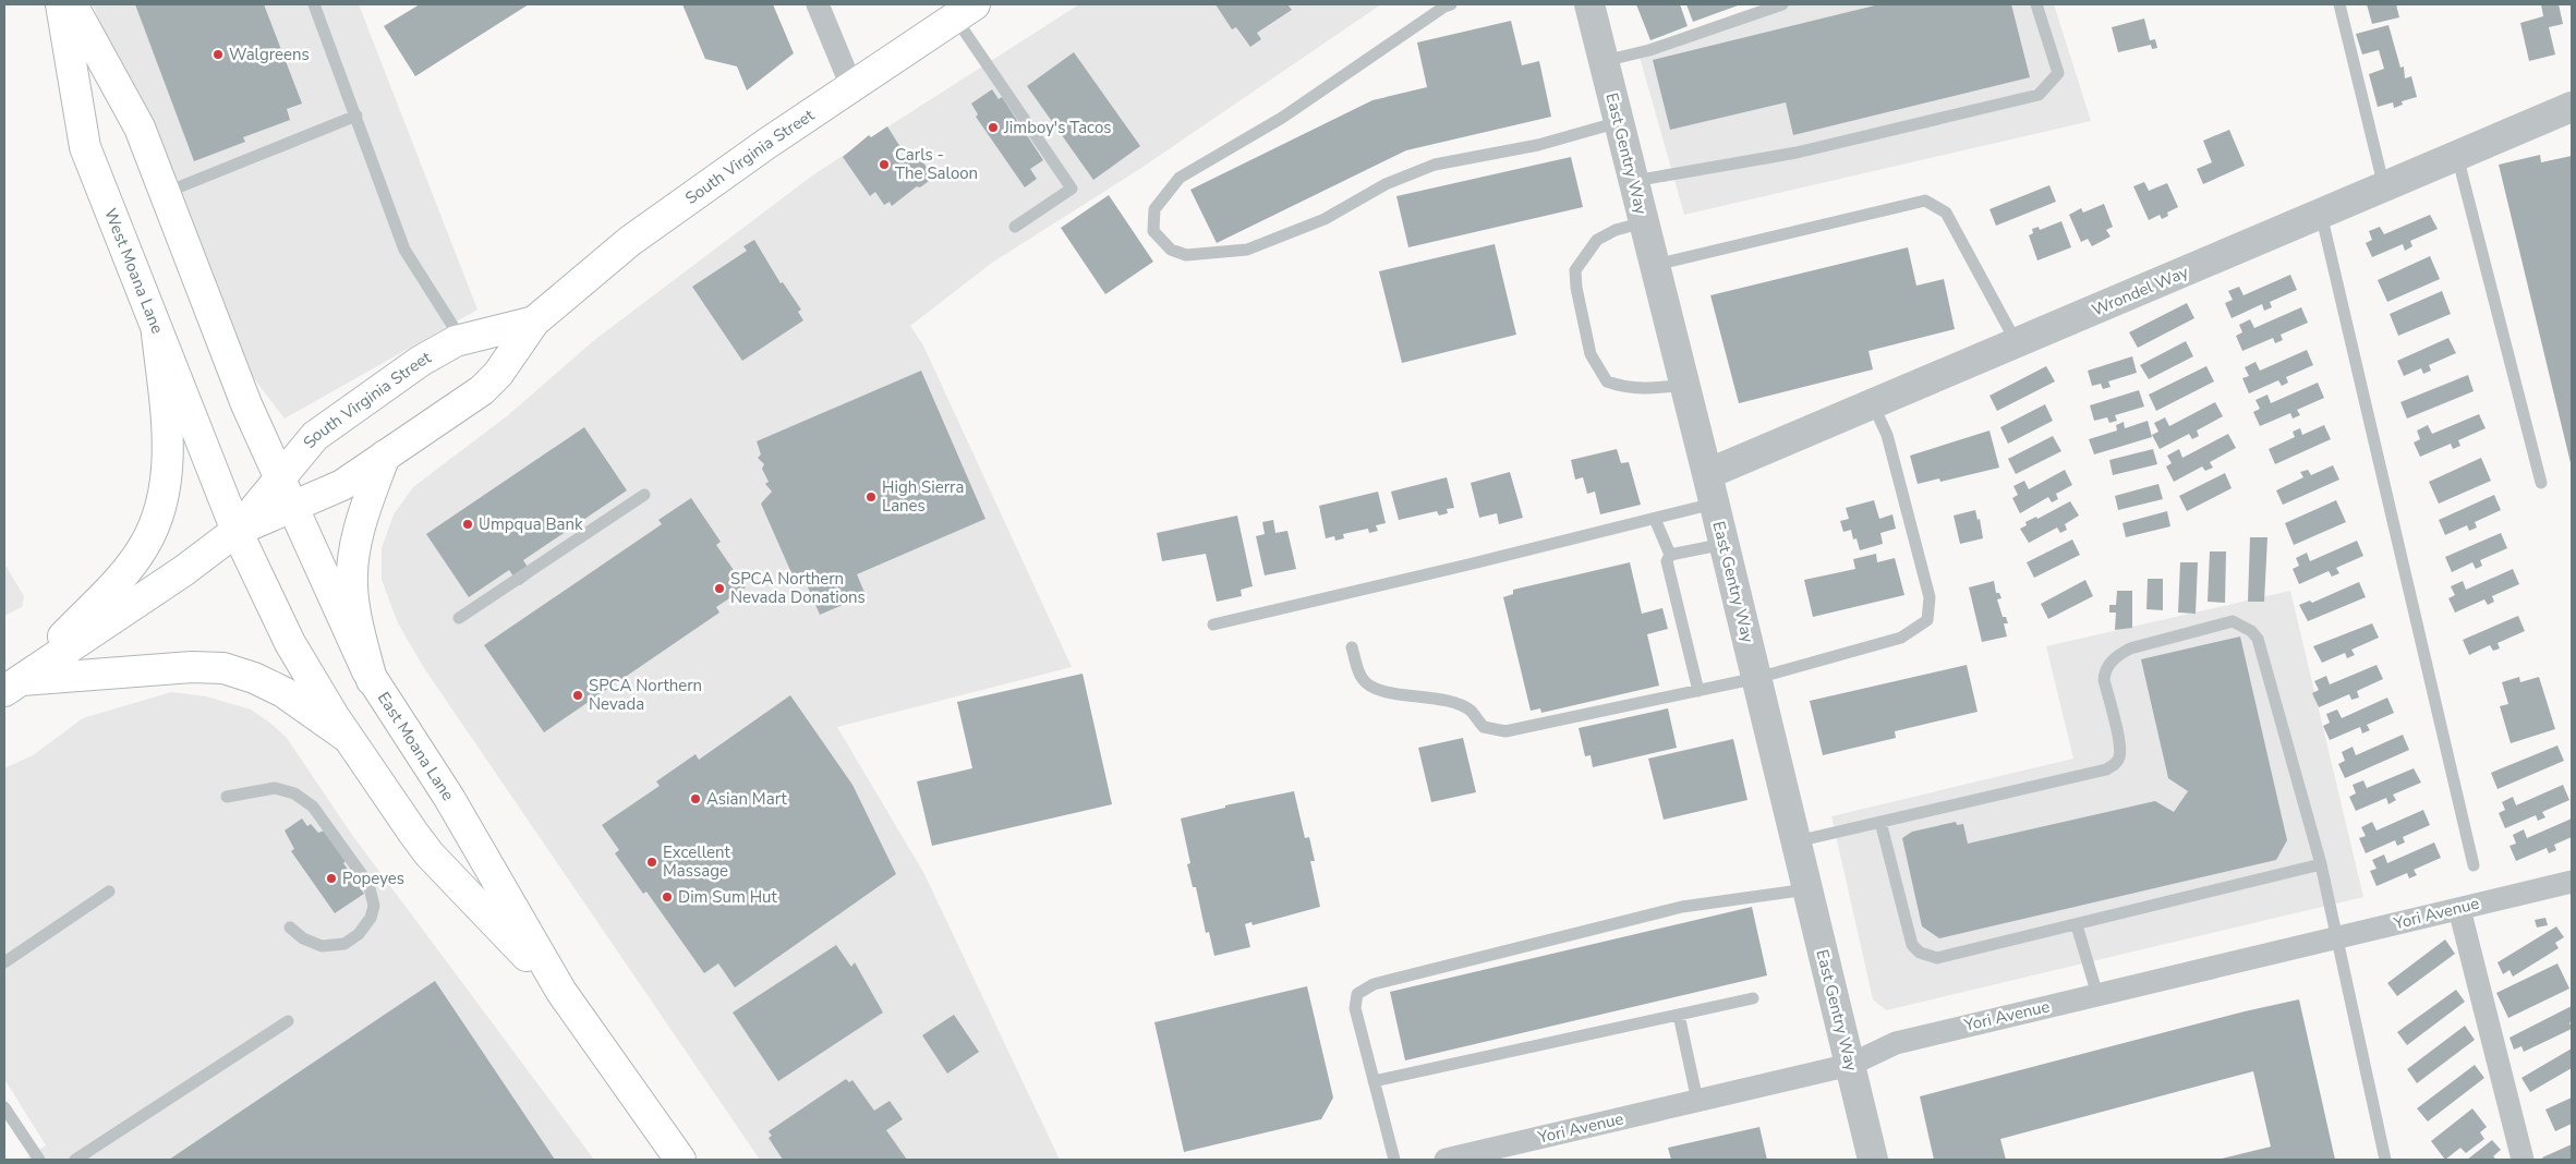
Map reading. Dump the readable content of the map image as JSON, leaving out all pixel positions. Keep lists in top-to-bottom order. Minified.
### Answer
{"streets":{"main road":["South Virginia Street","West Moana Lane","East Moana Lane"],"street":["East Gentry Way","Wrondel Way","Yori Avenue"]},"crossings":[["East Gentry Way","Wrondel Way"],["East Gentry Way","Yori Avenue"],["South Virginia Street","West Moana Lane"],["South Virginia Street","East Moana Lane"],["West Moana Lane","East Moana Lane"]],"places":["Walgreens","Jimboy's Tacos","Carls - The Saloon","High Sierra Lanes","Umpqua Bank","SPCA Northern Nevada Donations","SPCA Northern Nevada","Asian Mart","Excellent Massage","Popeyes","Dim Sum Hut"]}
